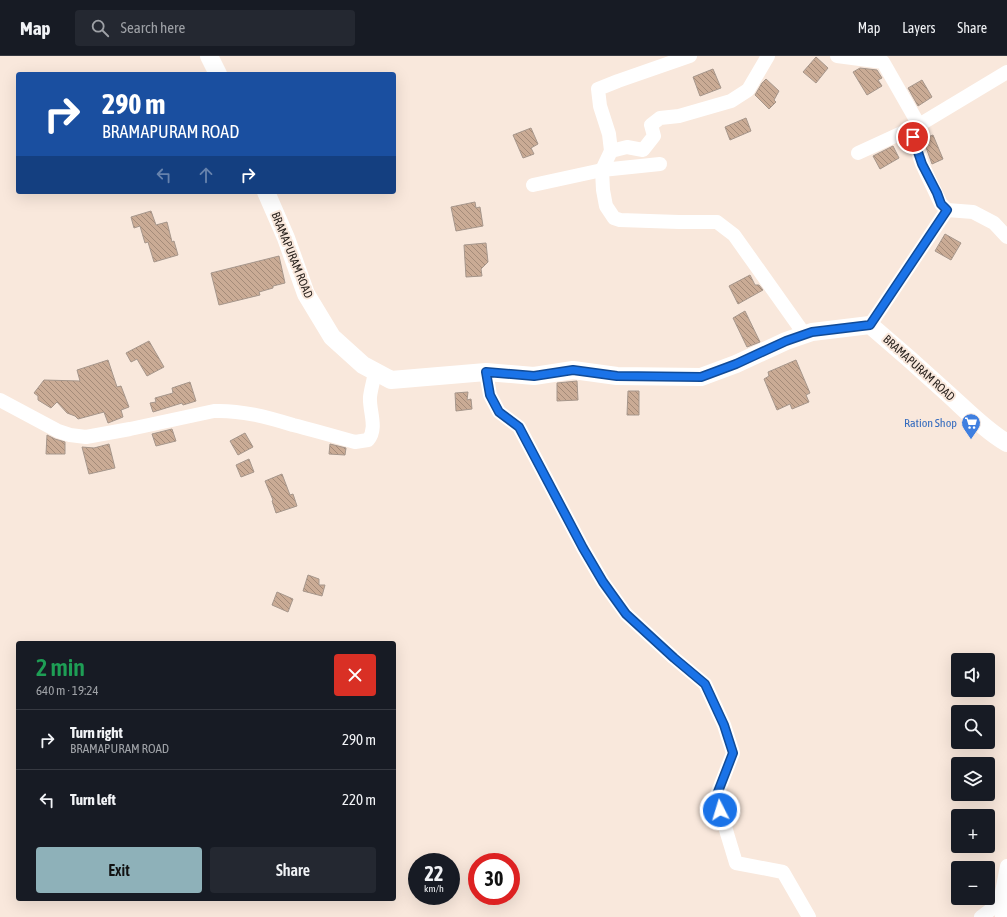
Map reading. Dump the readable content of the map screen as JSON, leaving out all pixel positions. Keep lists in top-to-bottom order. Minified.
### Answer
{"streets":{"street":["BRAMAPURAM ROAD"]},"places":{"supermarket":["Ration Shop"]},"page":{"header":"Map","search":"Search here","nav":["Map","Layers","Share"],"turn":["290 m","BRAMAPURAM ROAD"],"heading":["2 min","640 m · 19:24"],"map_buttons":["+","−"],"list":[{"name":"Turn right","note":"BRAMAPURAM ROAD","value":"290 m"},{"name":"Turn left","value":"220 m"}],"buttons":["Exit","Share"],"speed":"22 km/h","limit":"30"}}
